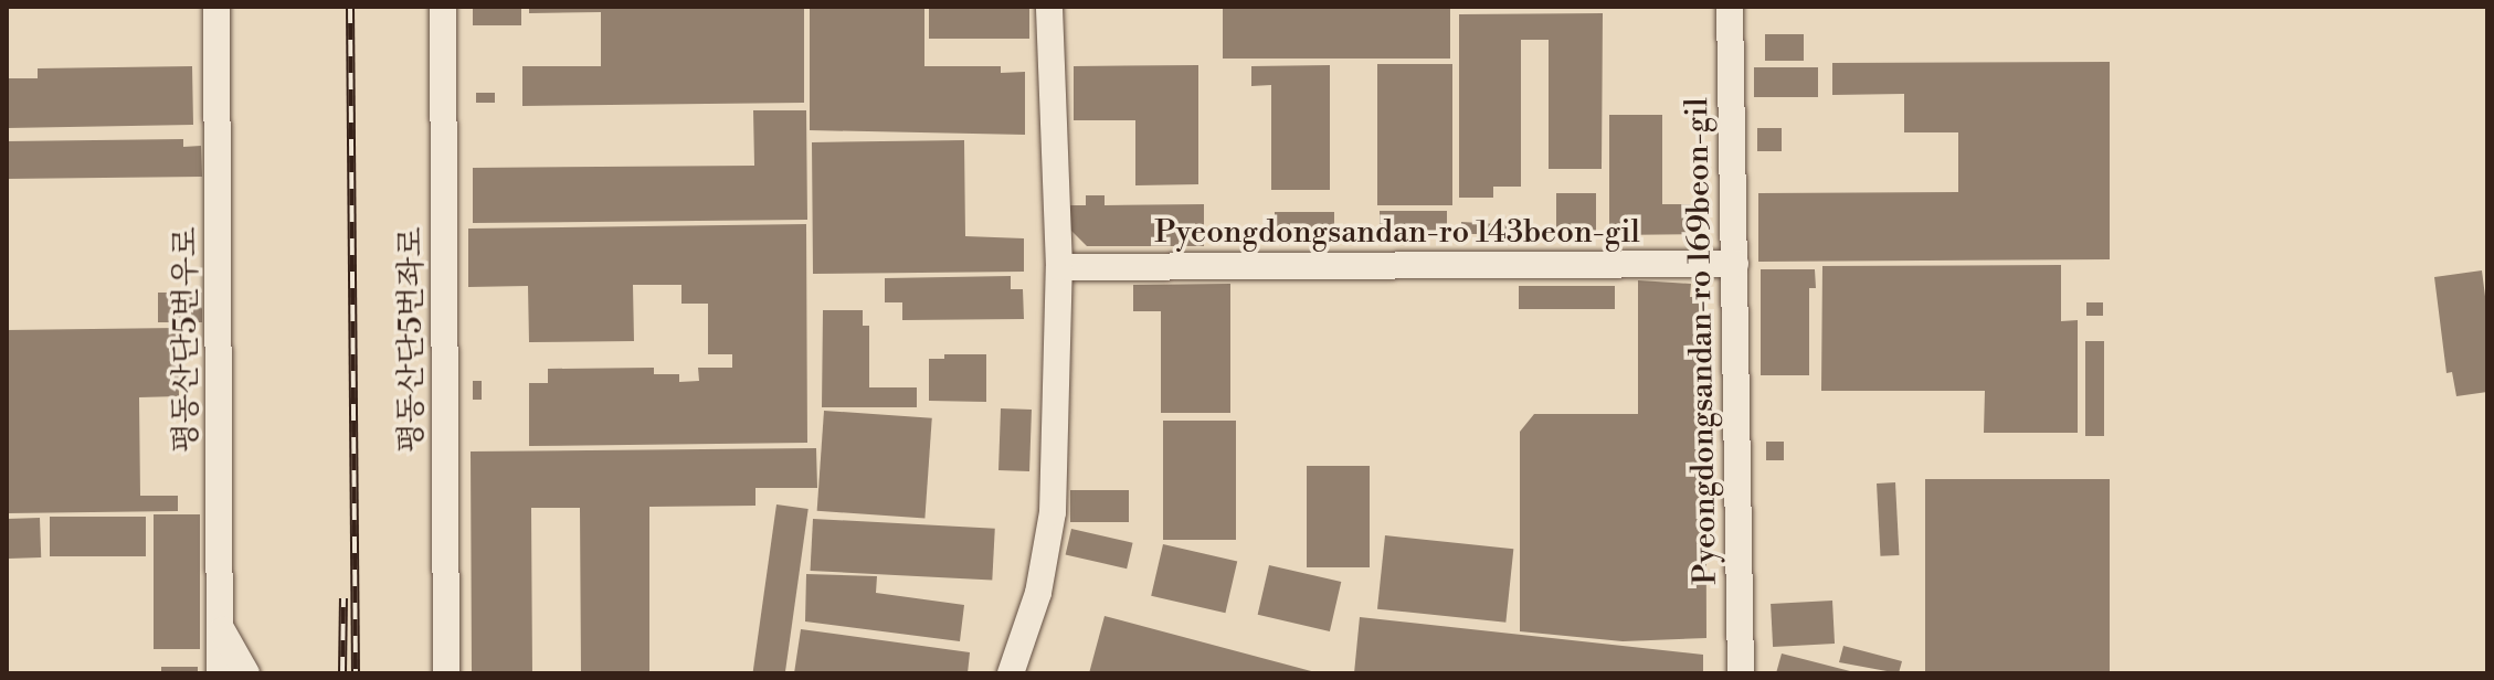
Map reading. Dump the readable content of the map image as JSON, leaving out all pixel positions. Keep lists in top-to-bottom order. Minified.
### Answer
{"streets":{"street":["Pyeongdongsandan-ro 143beon-gil","평동산단5번우로","평동산단5번좌로","Pyeongdongsandan-ro 169beon-gil"]},"crossings":[["Pyeongdongsandan-ro 143beon-gil","Pyeongdongsandan-ro 169beon-gil"]]}
